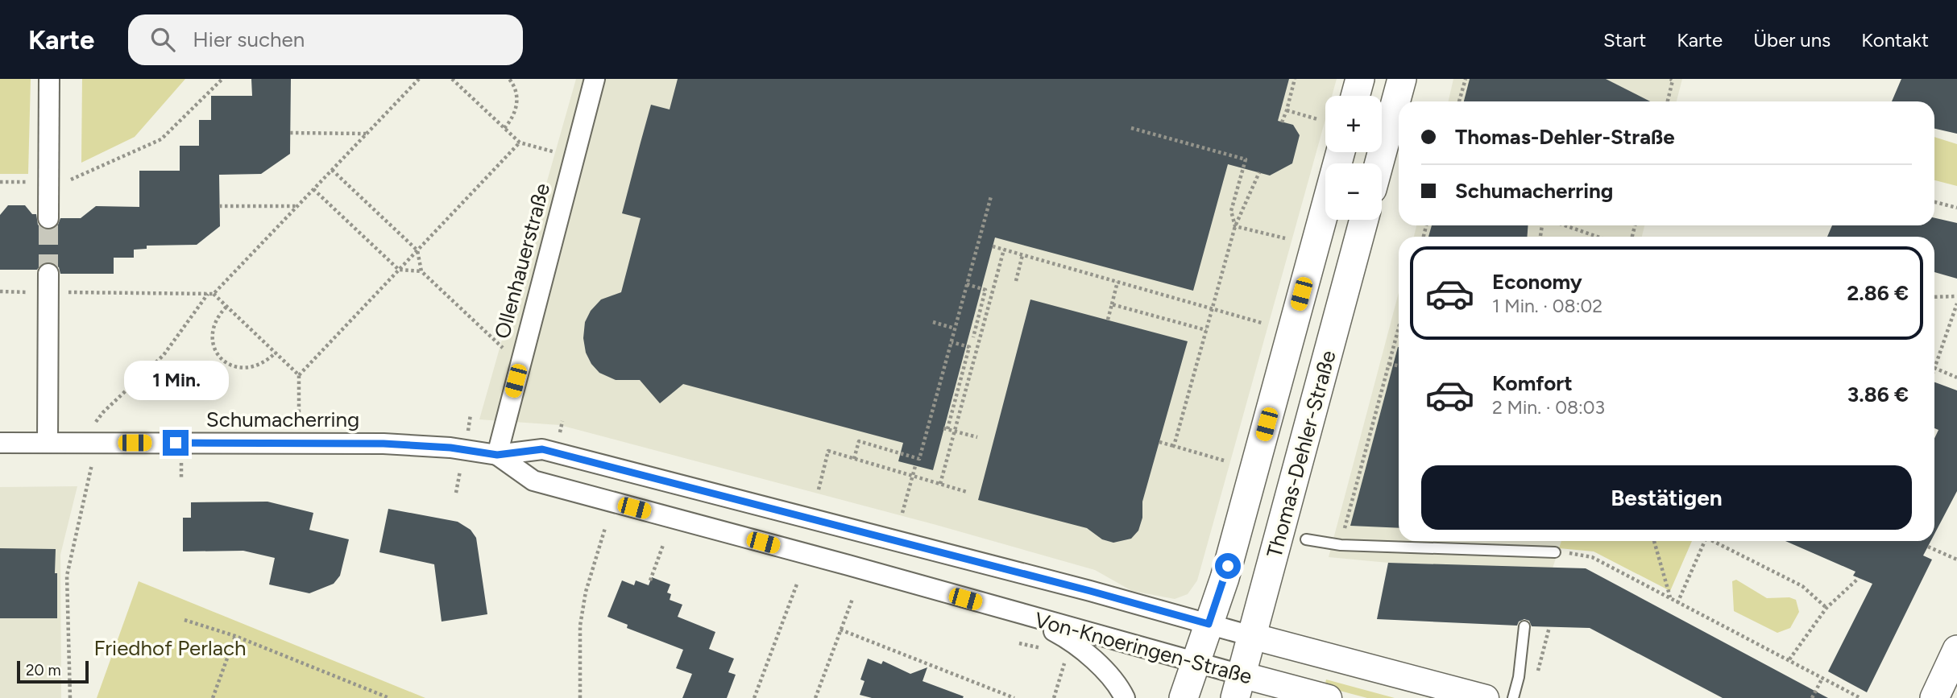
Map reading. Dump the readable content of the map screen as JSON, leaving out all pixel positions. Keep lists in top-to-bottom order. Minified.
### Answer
{"streets":{"main road":["Thomas-Dehler-Straße"],"street":["Ollenhauerstraße","Schumacherring","Von-Knoeringen-Straße"]},"crossings":[["Ollenhauerstraße","Schumacherring"],["Ollenhauerstraße","Von-Knoeringen-Straße"],["Schumacherring","Von-Knoeringen-Straße"],["Thomas-Dehler-Straße","Von-Knoeringen-Straße"]],"parks":["Friedhof Perlach"],"scale_bar":"20 m","page":{"header":"Karte","search":"Hier suchen","nav":["Start","Karte","Über uns","Kontakt"],"map_buttons":["+","−"],"banner":["Thomas-Dehler-Straße","Schumacherring"],"list":[{"name":"Economy","note":"1 Min. · 08:02","value":"2.86 €"},{"name":"Komfort","note":"2 Min. · 08:03","value":"3.86 €"}],"bubble":"1 Min.","buttons":"Bestätigen","scale":"20 m"}}
